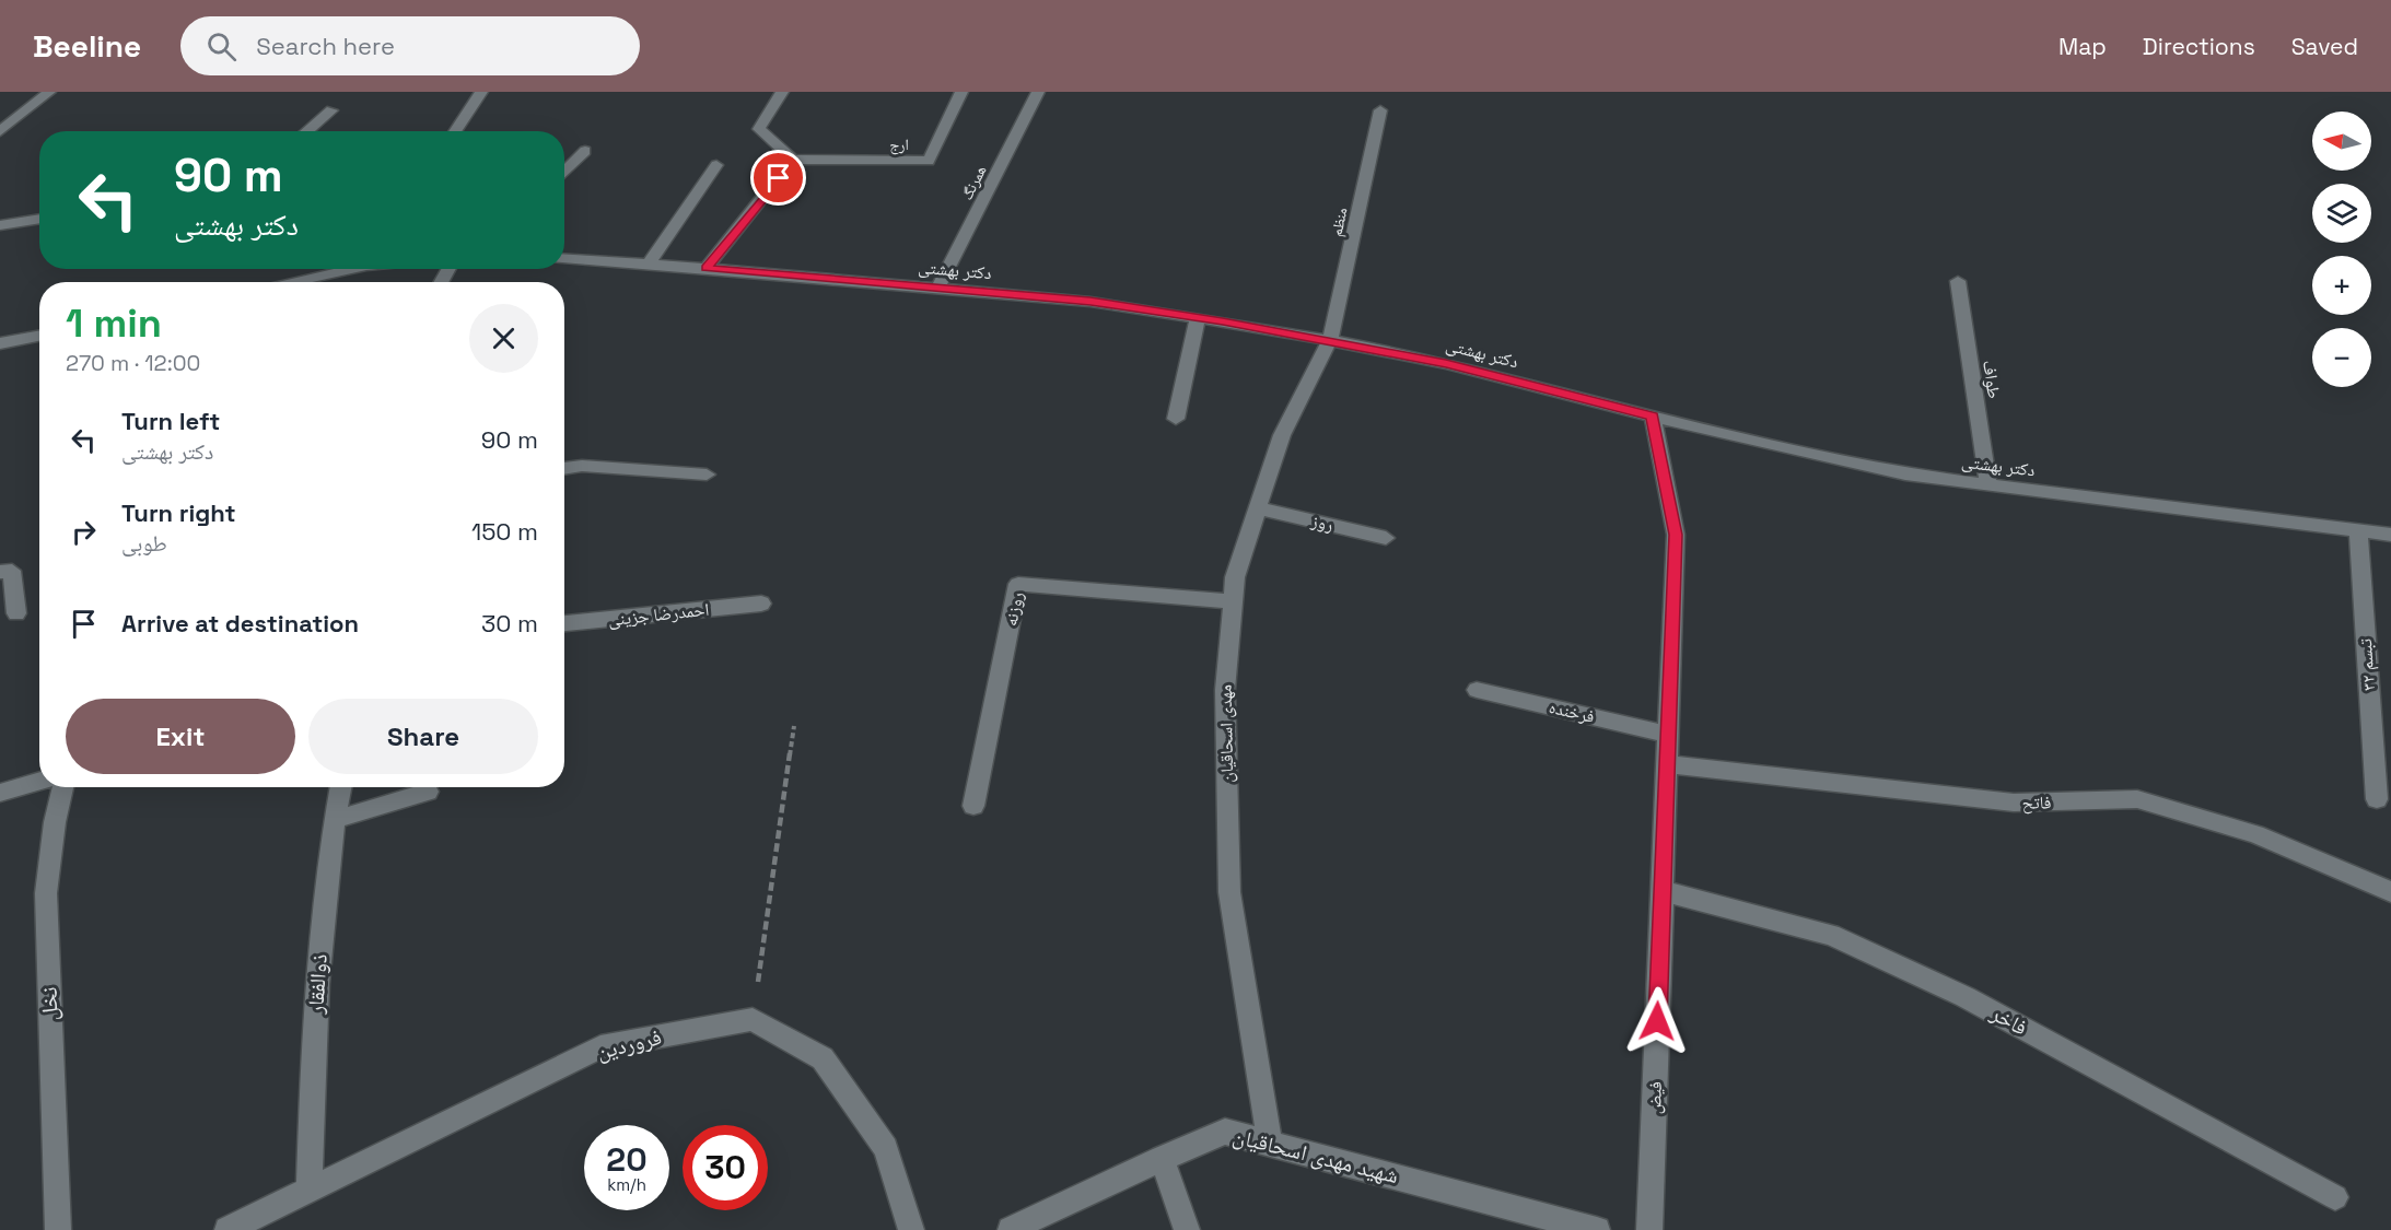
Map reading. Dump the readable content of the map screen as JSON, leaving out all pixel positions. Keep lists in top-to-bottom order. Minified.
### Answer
{"streets":{"street":["ارج","همرنگ","منظم","دکتر بهشتی","طواف","روز","روزنه","احمدرضا جزینی","تبسم ۳۲","فرخنده","مهدی اسحاقیان","فاتح","ذوالفقار","نخل","فاخر","فروردین","فیض","شهید مهدی اسحاقیان"]},"crossings":[["همرنگ","دکتر بهشتی"],["منظم","دکتر بهشتی"],["منظم","مهدی اسحاقیان"],["دکتر بهشتی","طواف"],["دکتر بهشتی","تبسم ۳۲"],["دکتر بهشتی","مهدی اسحاقیان"],["دکتر بهشتی","فیض"],["روز","مهدی اسحاقیان"],["روزنه","مهدی اسحاقیان"],["فرخنده","فیض"],["مهدی اسحاقیان","شهید مهدی اسحاقیان"],["فاتح","فیض"],["ذوالفقار","فروردین"],["فاخر","فیض"]],"north":"left","page":{"header":"Beeline","search":"Search here","nav":["Map","Directions","Saved"],"map_buttons":["+","−"],"turn":["90 m","دکتر بهشتی"],"heading":["1 min","270 m · 12:00"],"list":[{"name":"Turn left","note":"دکتر بهشتی","value":"90 m"},{"name":"Turn right","note":"طوبی","value":"150 m"},{"name":"Arrive at destination","value":"30 m"}],"buttons":["Exit","Share"],"speed":"20 km/h","limit":"30"}}
